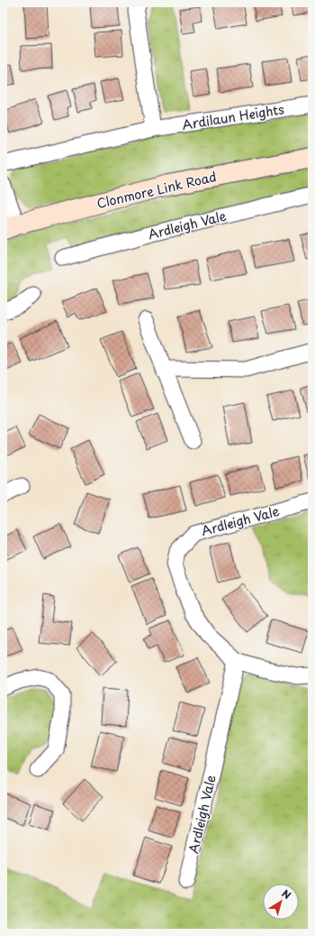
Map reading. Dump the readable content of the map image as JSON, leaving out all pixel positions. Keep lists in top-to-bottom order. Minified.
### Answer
{"streets":{"main road":["Clonmore Link Road"],"street":["Ardilaun Heights","Ardleigh Vale"]},"north":"top right"}
